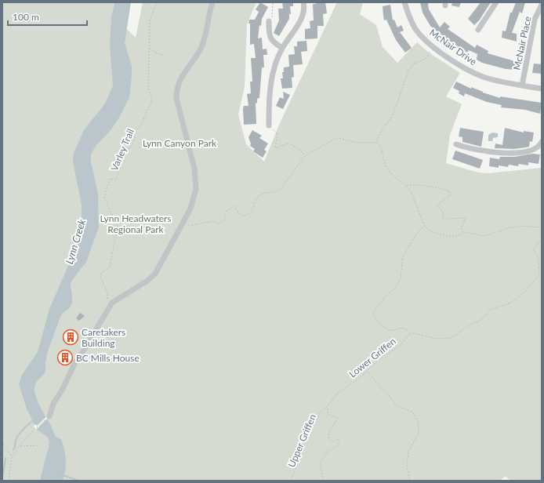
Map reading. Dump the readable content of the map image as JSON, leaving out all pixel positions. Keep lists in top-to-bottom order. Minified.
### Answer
{"streets":{"street":["McNair Place","McNair Drive"],"path":["Varley Trail","Lower Griffen","Upper Griffen"]},"crossings":[["McNair Place","McNair Drive"],["Lower Griffen","Upper Griffen"]],"water":["Lynn Creek"],"parks":["Lynn Canyon Park","Lynn Headwaters Regional Park"],"places":{"building":["Caretakers Building","BC Mills House"]},"scale_bar":"100 m"}
